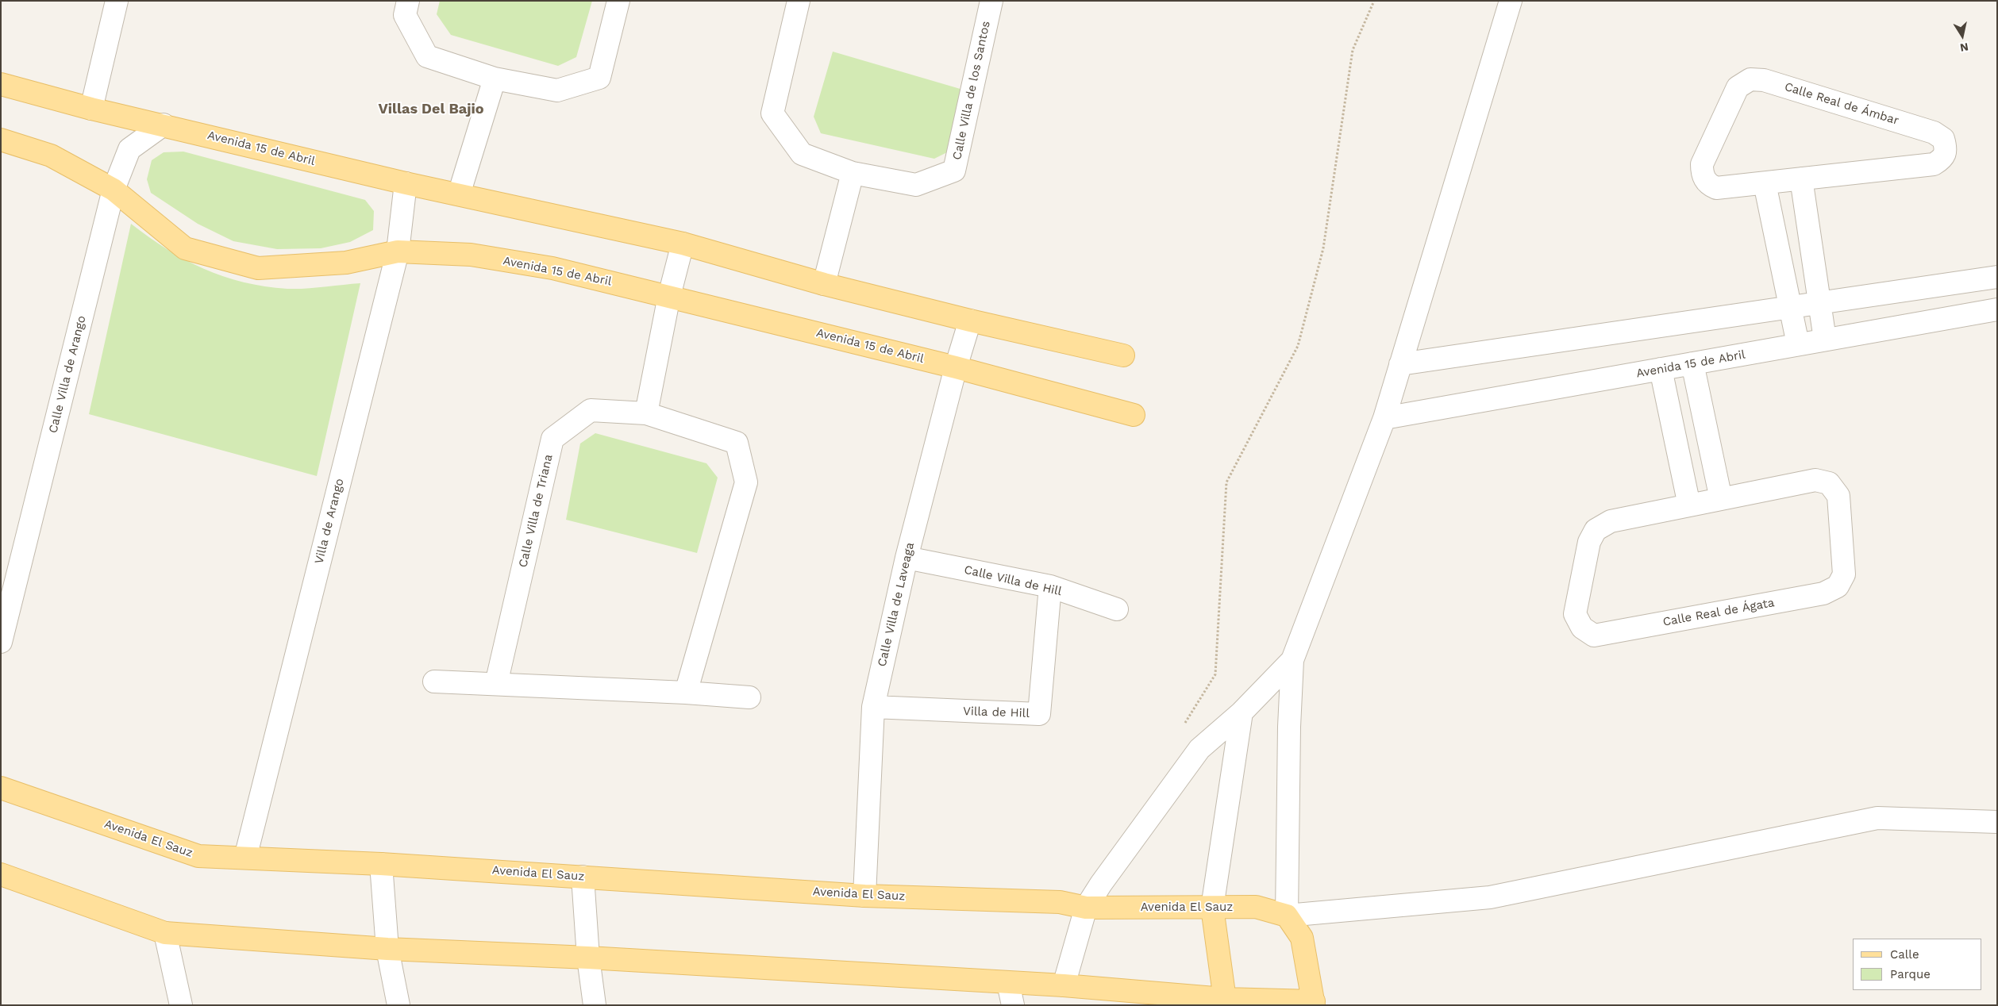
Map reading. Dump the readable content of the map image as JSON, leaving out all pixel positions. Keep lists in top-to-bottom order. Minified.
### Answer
{"streets":{"main road":["Avenida 15 de Abril","Avenida El Sauz"],"street":["Calle Villa de los Santos","Calle Real de Ámbar","Calle Villa de Arango","Calle Villa de Triana","Villa de Arango","Calle Villa de Hill","Calle Villa de Laveaga","Calle Real de Ágata","Villa de Hill"]},"crossings":[["Avenida 15 de Abril","Calle Villa de Arango"],["Avenida 15 de Abril","Villa de Arango"],["Avenida 15 de Abril","Calle Villa de Laveaga"],["Villa de Arango","Avenida El Sauz"],["Calle Villa de Hill","Calle Villa de Laveaga"],["Calle Villa de Hill","Villa de Hill"],["Calle Villa de Laveaga","Villa de Hill"],["Calle Villa de Laveaga","Avenida El Sauz"]],"districts":["Villas Del Bajio"],"legend":["Calle","Parque"],"north":"bottom"}
